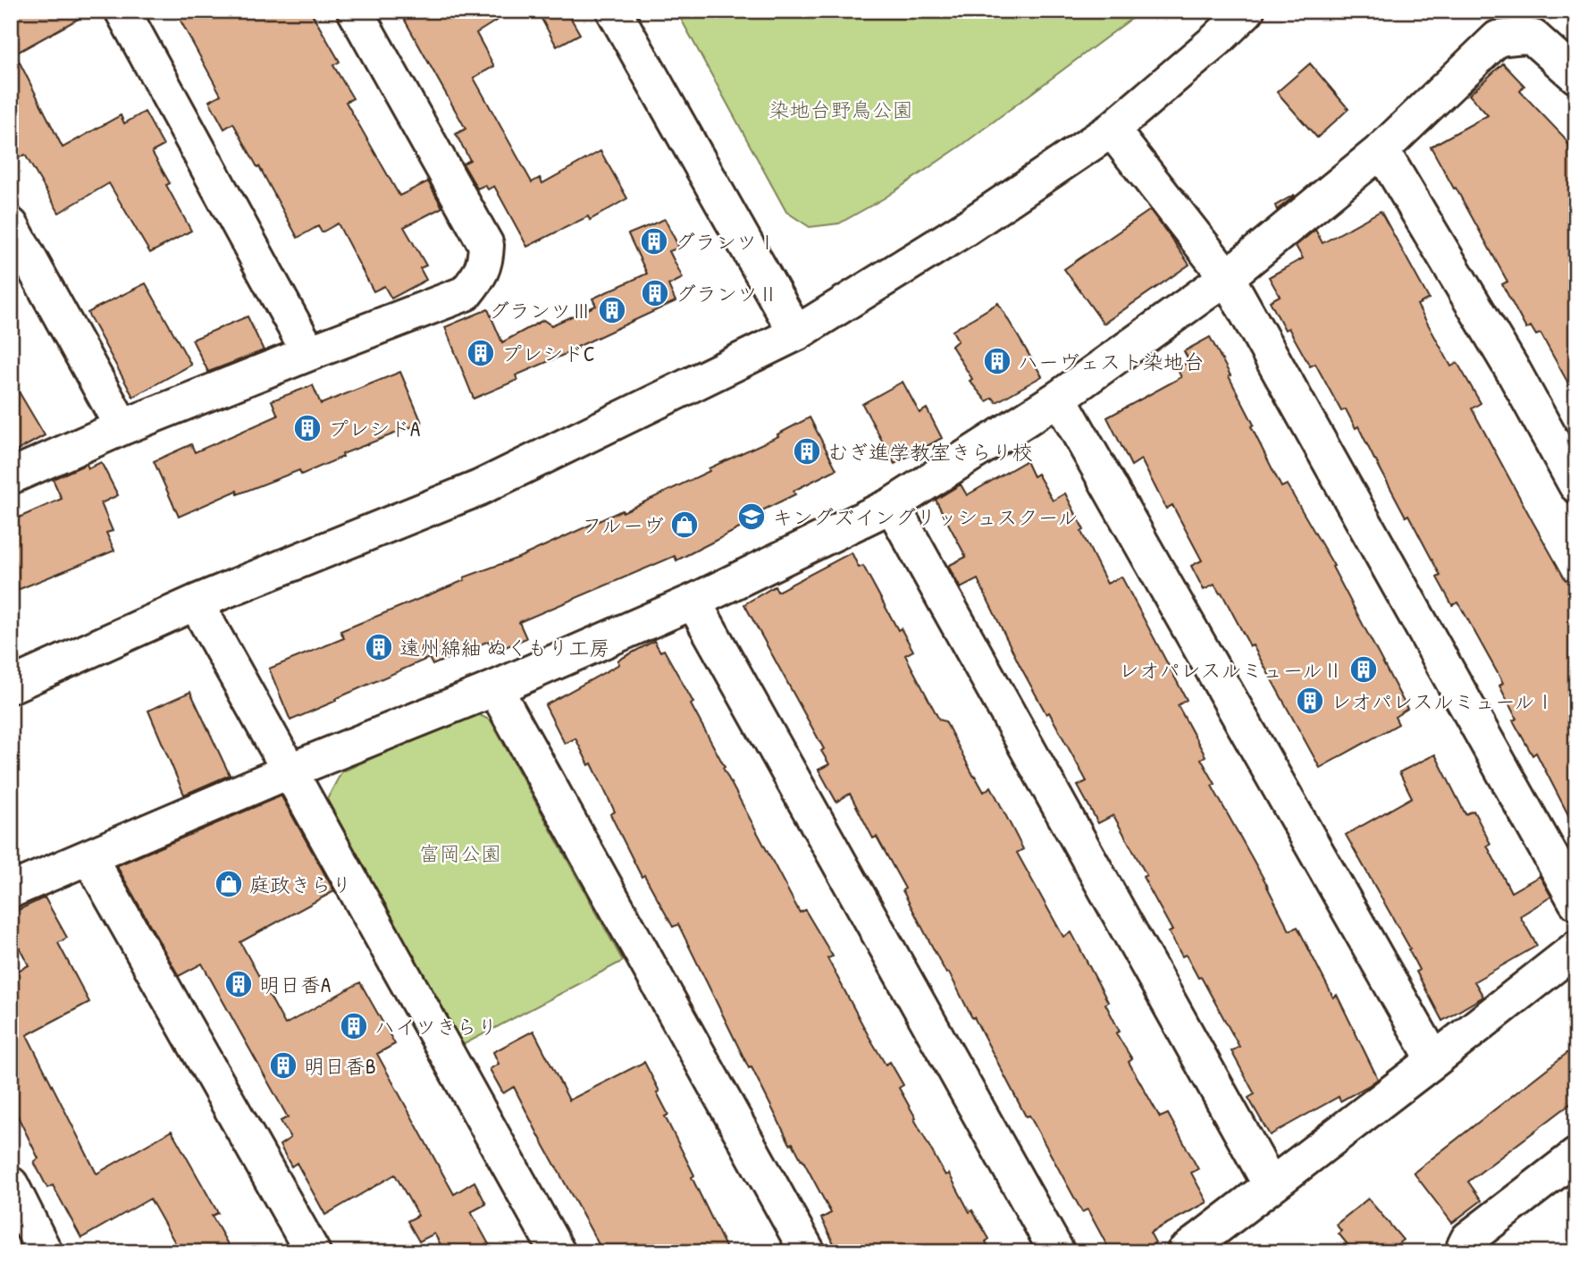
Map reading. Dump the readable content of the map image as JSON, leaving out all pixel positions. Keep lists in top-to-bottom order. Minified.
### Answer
{"parks":["染地台野鳥公園","富岡公園"],"places":{"building":["グランツⅠ","グランツⅡ","グランツⅢ","プレシドC","ハーヴェスト染地台","プレシドA","むぎ進学教室きらり校","遠州綿紬 ぬくもり工房","レオパレスルミュールⅡ","レオパレスルミュールⅠ","明日香A","ハイツきらり","明日香B"],"school or university":["キングズイングリッシュスクール"],"shop":["フルーヴ","庭政きらり"]}}
